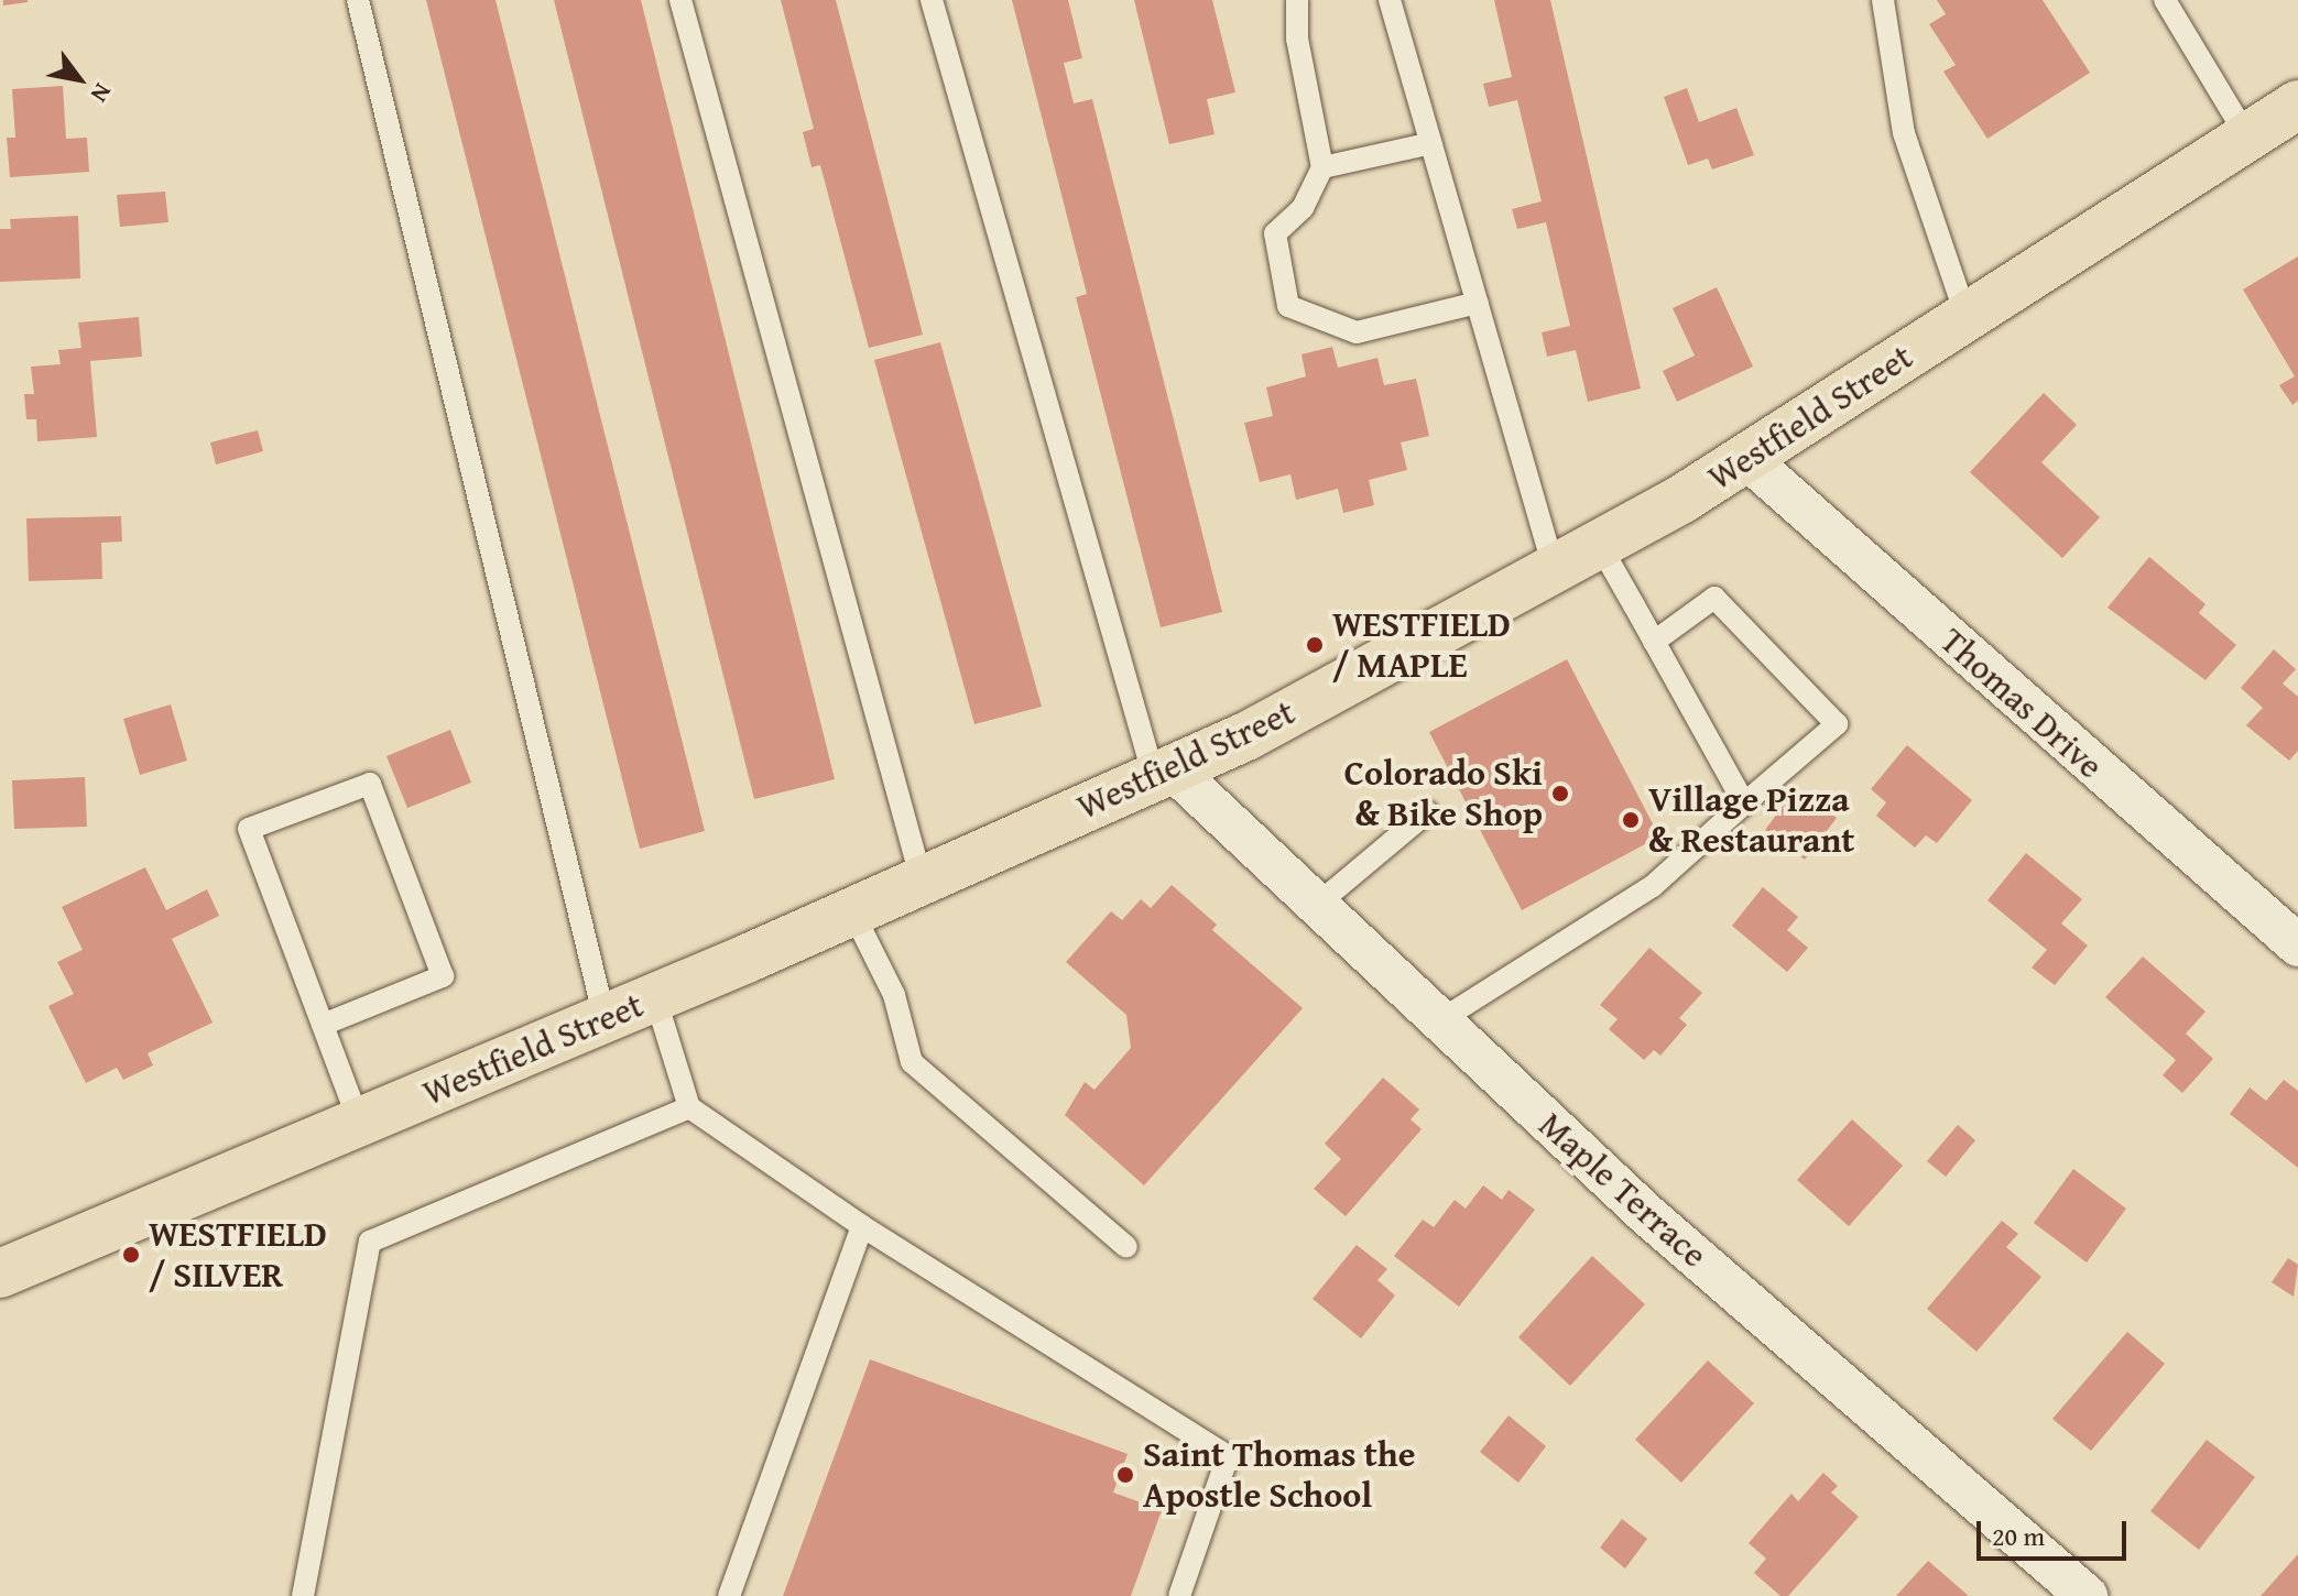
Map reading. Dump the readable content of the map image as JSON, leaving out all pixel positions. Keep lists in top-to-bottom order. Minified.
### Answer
{"streets":{"main road":["Westfield Street"],"street":["Thomas Drive","Maple Terrace"]},"crossings":[["Westfield Street","Thomas Drive"],["Westfield Street","Maple Terrace"]],"places":["WESTFIELD / MAPLE","Colorado Ski & Bike Shop","Village Pizza & Restaurant","WESTFIELD / SILVER","Saint Thomas the Apostle School"],"scale_bar":"20 m","north":"bottom right"}
